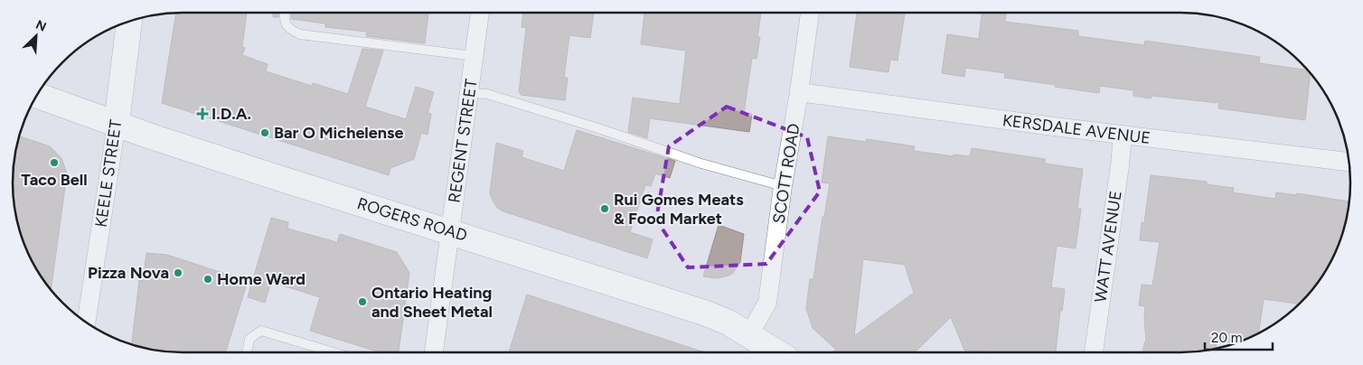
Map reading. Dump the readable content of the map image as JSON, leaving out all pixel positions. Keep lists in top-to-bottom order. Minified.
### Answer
{"streets":{"main road":["KEELE STREET","ROGERS ROAD"],"street":["KERSDALE AVENUE","REGENT STREET","SCOTT ROAD","WATT AVENUE"]},"crossings":[["KERSDALE AVENUE","SCOTT ROAD"],["KERSDALE AVENUE","WATT AVENUE"],["REGENT STREET","ROGERS ROAD"],["KEELE STREET","ROGERS ROAD"],["SCOTT ROAD","ROGERS ROAD"]],"places":{"health":["I.D.A."],"other":["Bar O Michelense","Taco Bell","Rui Gomes Meats & Food Market","Pizza Nova","Home Ward","Ontario Heating and Sheet Metal"]},"scale_bar":"20 m","north":"top right"}
